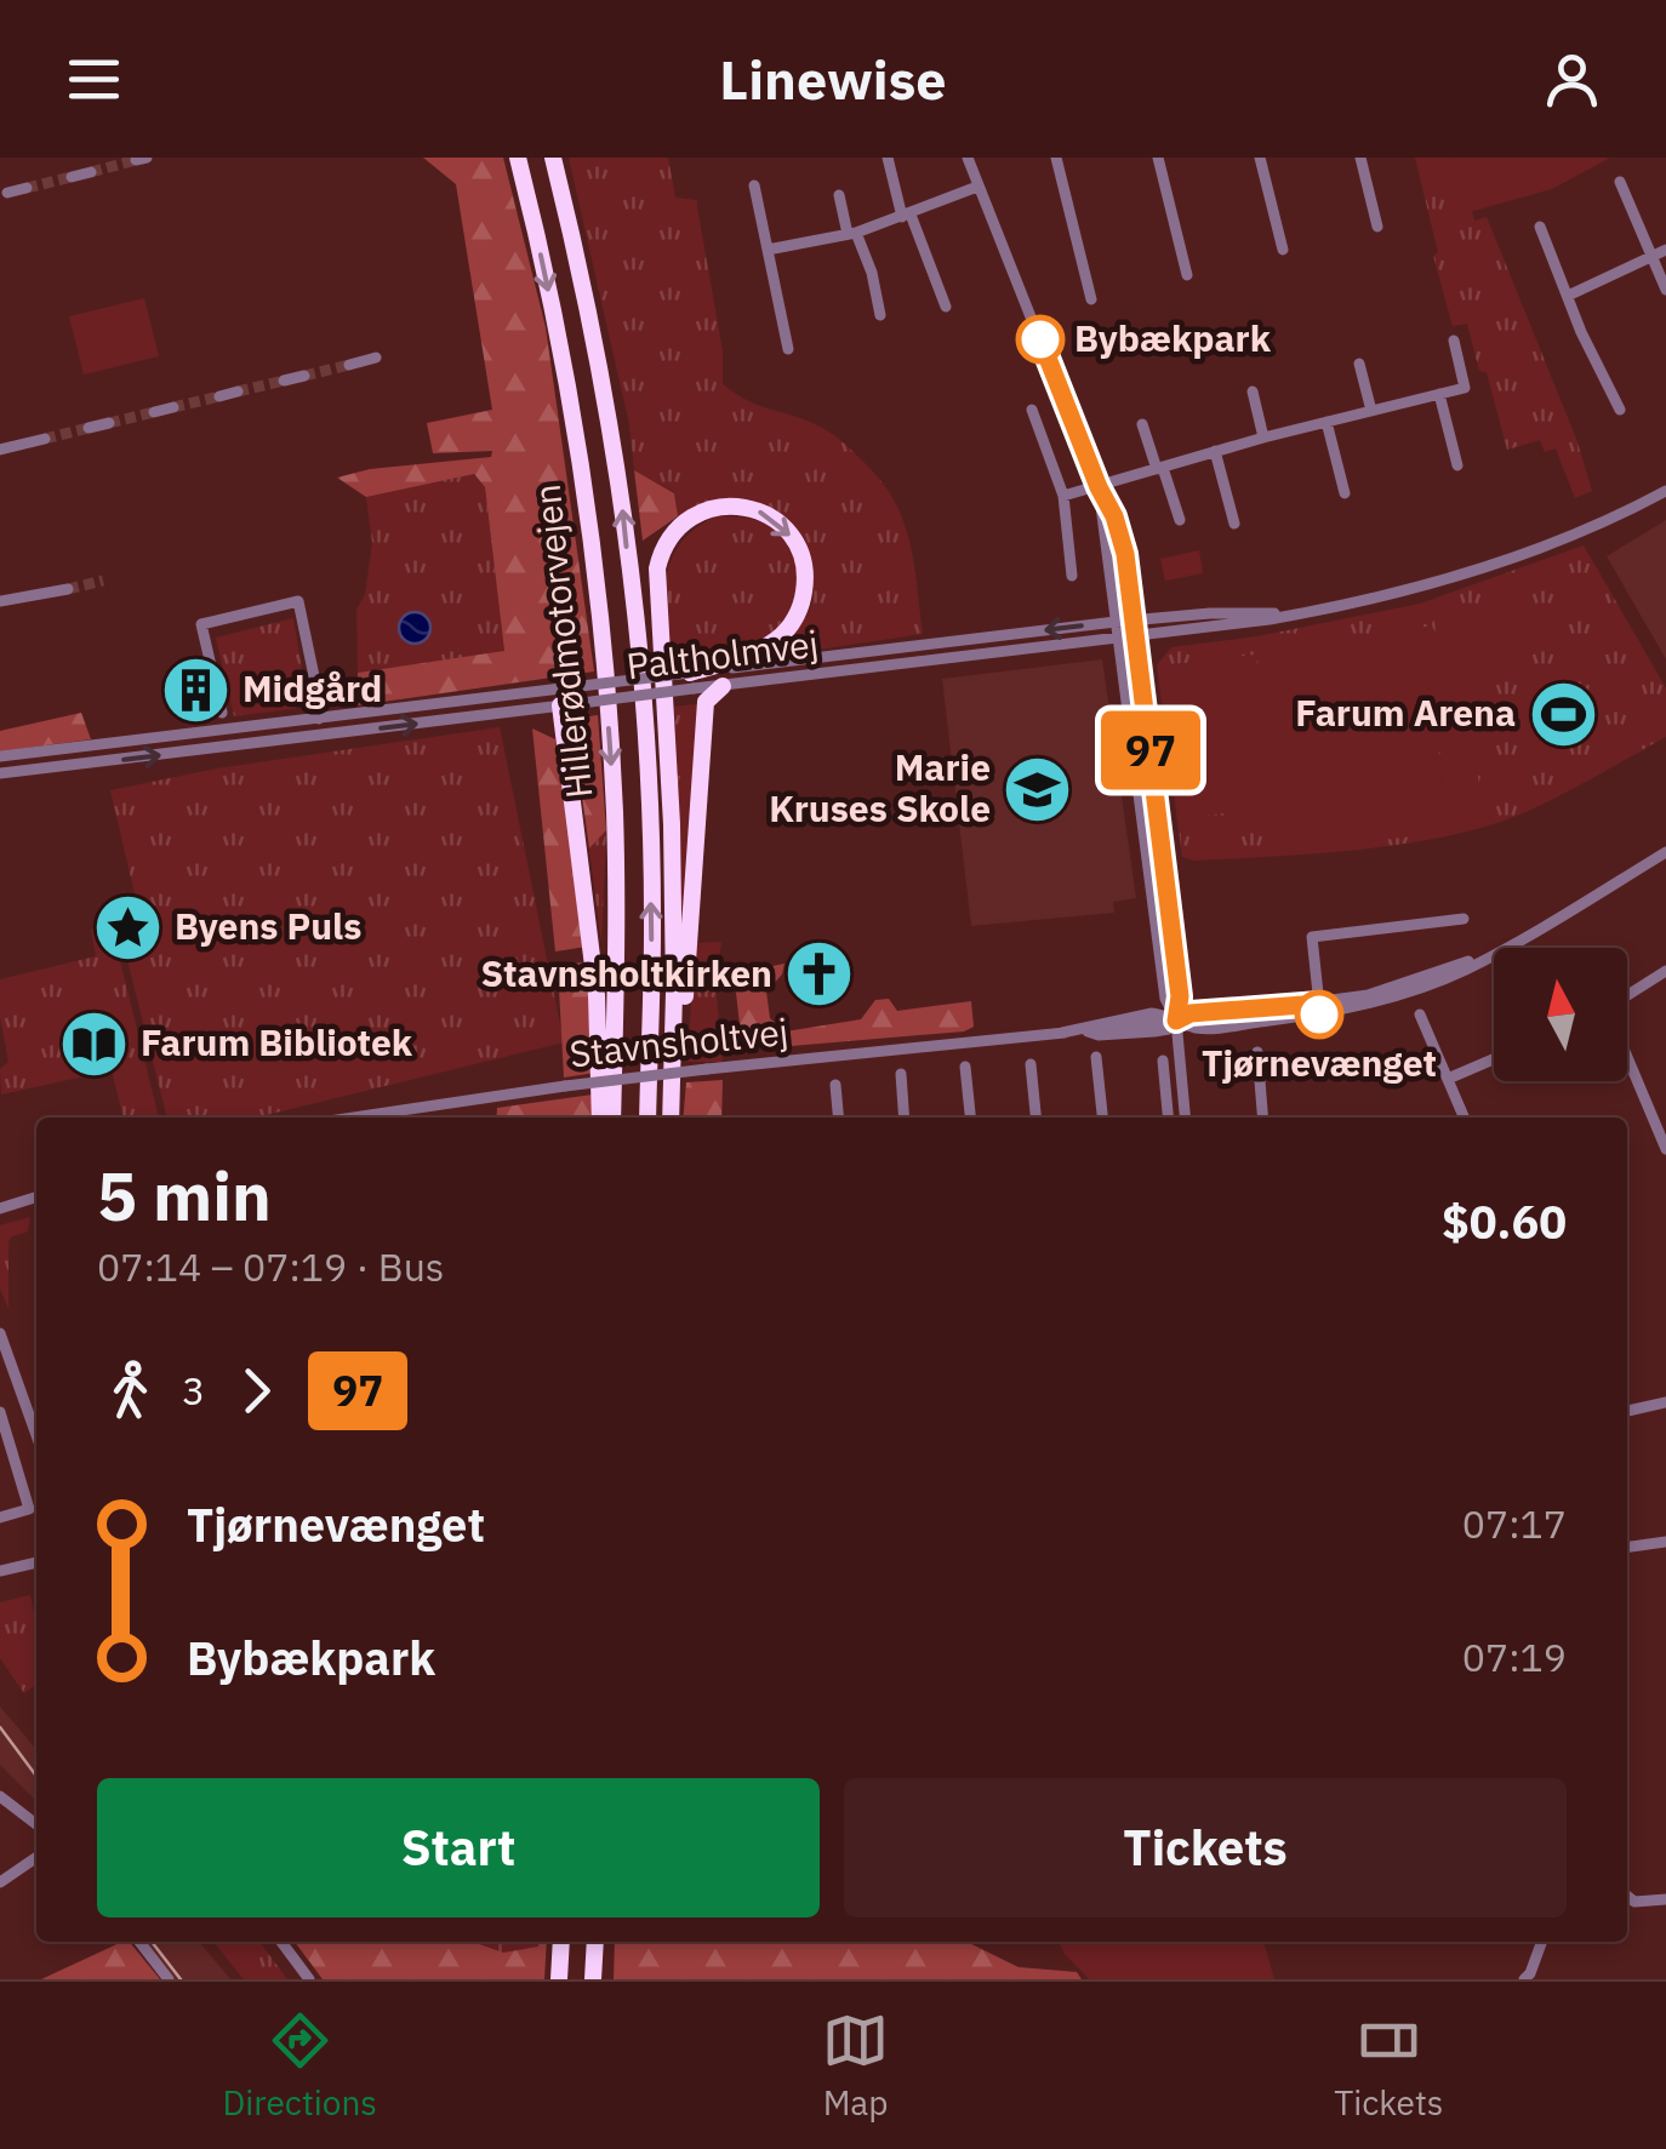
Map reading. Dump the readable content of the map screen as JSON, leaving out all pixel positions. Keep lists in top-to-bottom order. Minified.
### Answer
{"streets":{"highway":["Hillerødmotorvejen"],"street":["Paltholmvej","Stavnsholtvej"]},"places":{"other":["Bybækpark","Tjørnevænget"],"building":["Midgård"],"sports":["Farum Arena"],"school or university":["Marie Kruses Skole"],"place":["Byens Puls"],"church":["Stavnsholtkirken"],"library":["Farum Bibliotek"]},"lines":["bus line 97"],"north":"top","page":{"header":"Linewise","on_map":"97","heading":["5 min","07:14 – 07:19 · Bus","$0.60"],"legs":["3","97"],"list":[{"name":"Tjørnevænget","value":"07:17"},{"name":"Bybækpark","value":"07:19"}],"buttons":["Start","Tickets"],"tabs":["Directions","Map","Tickets"]}}
